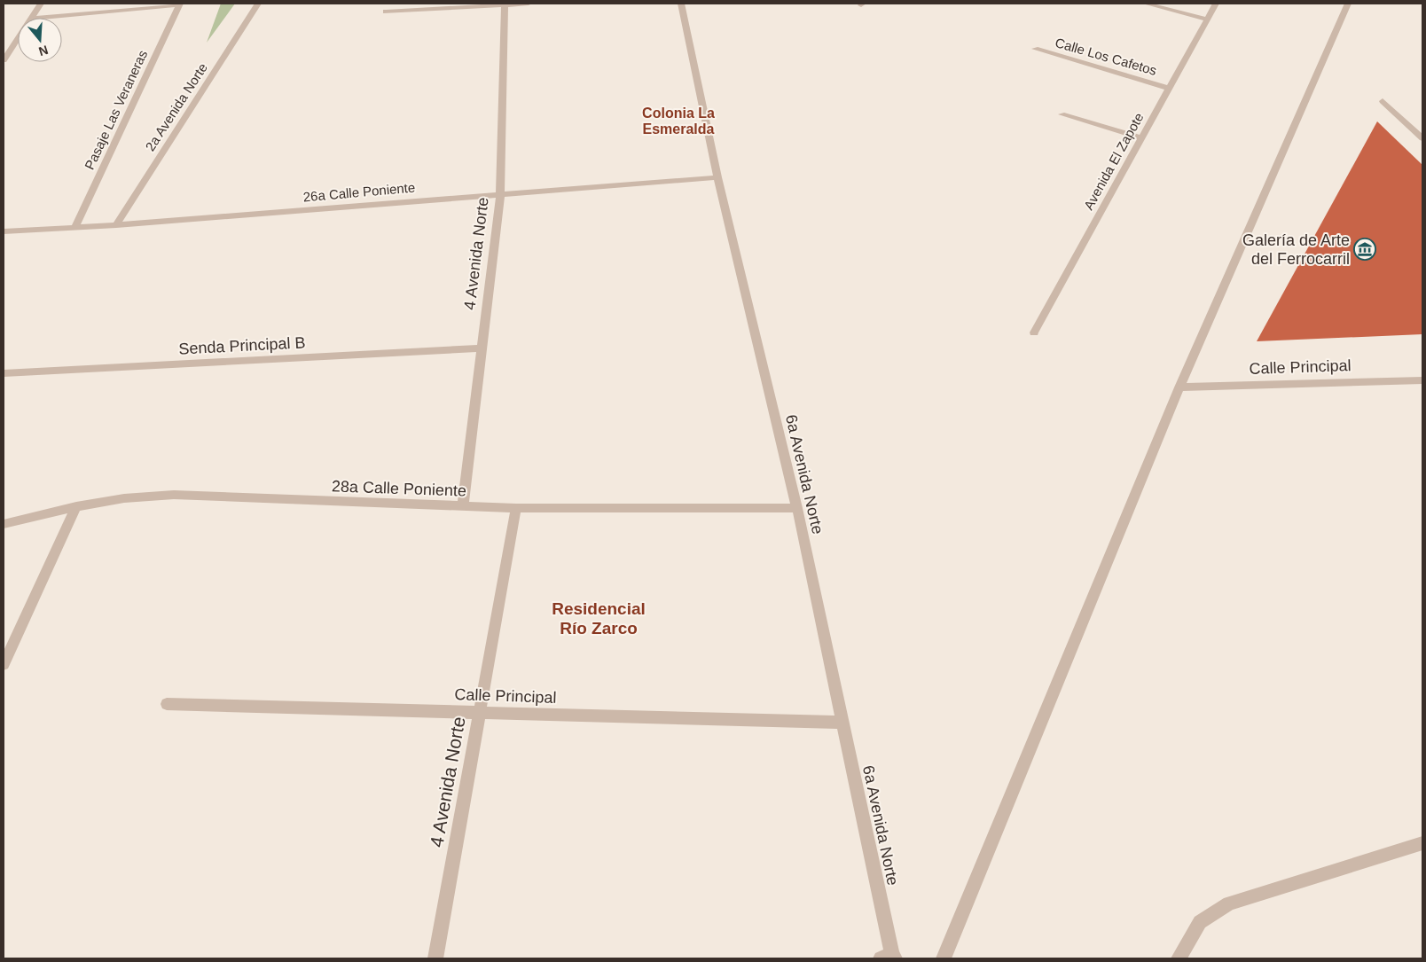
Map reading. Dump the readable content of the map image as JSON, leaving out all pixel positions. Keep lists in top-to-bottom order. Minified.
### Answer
{"streets":{"street":["Calle Los Cafetos","2a Avenida Norte","Pasaje Las Veraneras","Avenida El Zapote","26a Calle Poniente","4 Avenida Norte","Senda Principal B","Calle Principal","6a Avenida Norte","28a Calle Poniente"]},"crossings":[["Calle Los Cafetos","Avenida El Zapote"],["2a Avenida Norte","26a Calle Poniente"],["Pasaje Las Veraneras","26a Calle Poniente"],["26a Calle Poniente","4 Avenida Norte"],["26a Calle Poniente","6a Avenida Norte"],["4 Avenida Norte","Senda Principal B"],["4 Avenida Norte","Calle Principal"],["4 Avenida Norte","28a Calle Poniente"],["Calle Principal","6a Avenida Norte"],["6a Avenida Norte","28a Calle Poniente"]],"districts":["Colonia La Esmeralda","Residencial Río Zarco"],"places":{"museum":["Galería de Arte del Ferrocarril"]},"north":"bottom"}
